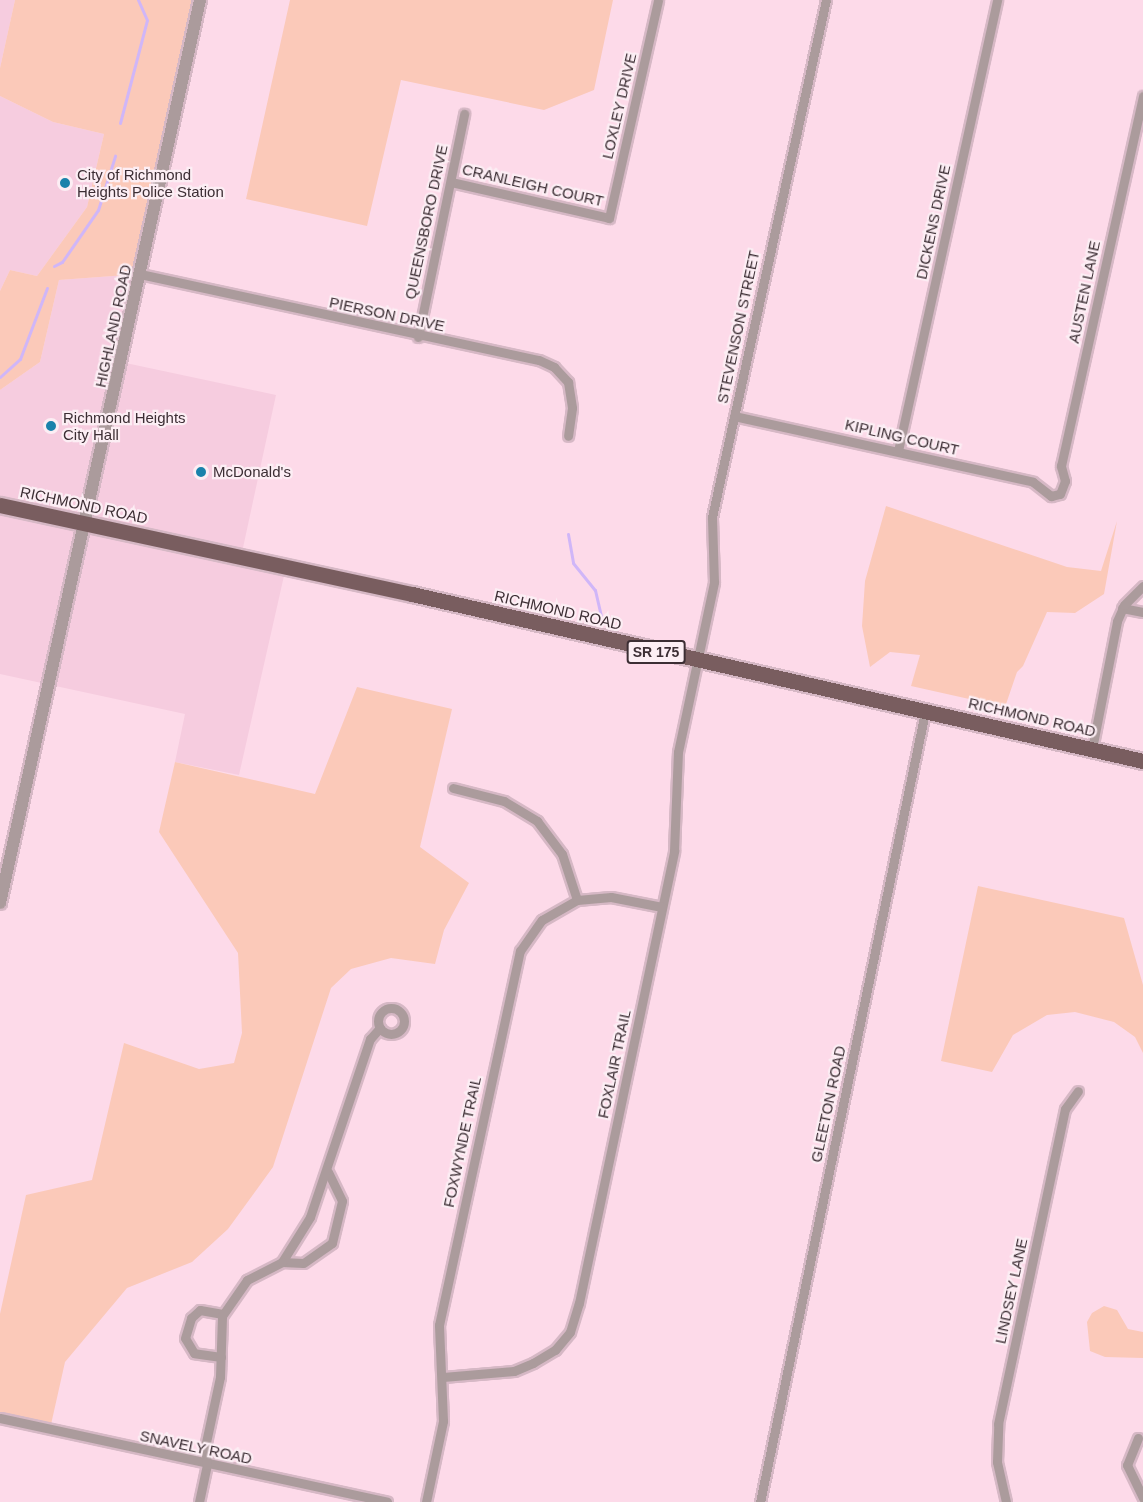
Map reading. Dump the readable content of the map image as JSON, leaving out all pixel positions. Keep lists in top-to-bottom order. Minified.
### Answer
{"streets":{"main road":["RICHMOND ROAD","SR 175"],"street":["LOXLEY DRIVE","CRANLEIGH COURT","QUEENSBORO DRIVE","DICKENS DRIVE","AUSTEN LANE","PIERSON DRIVE","HIGHLAND ROAD","STEVENSON STREET","KIPLING COURT","FOXLAIR TRAIL","GLEETON ROAD","FOXWYNDE TRAIL","LINDSEY LANE","SNAVELY ROAD"]},"crossings":[["LOXLEY DRIVE","CRANLEIGH COURT"],["CRANLEIGH COURT","QUEENSBORO DRIVE"],["QUEENSBORO DRIVE","PIERSON DRIVE"],["DICKENS DRIVE","KIPLING COURT"],["AUSTEN LANE","KIPLING COURT"],["PIERSON DRIVE","HIGHLAND ROAD"],["HIGHLAND ROAD","RICHMOND ROAD"],["STEVENSON STREET","KIPLING COURT"],["STEVENSON STREET","RICHMOND ROAD"],["STEVENSON STREET","FOXLAIR TRAIL"],["RICHMOND ROAD","FOXLAIR TRAIL"],["RICHMOND ROAD","GLEETON ROAD"],["FOXLAIR TRAIL","FOXWYNDE TRAIL"]],"places":["City of Richmond Heights Police Station","Richmond Heights City Hall","McDonald's"]}
